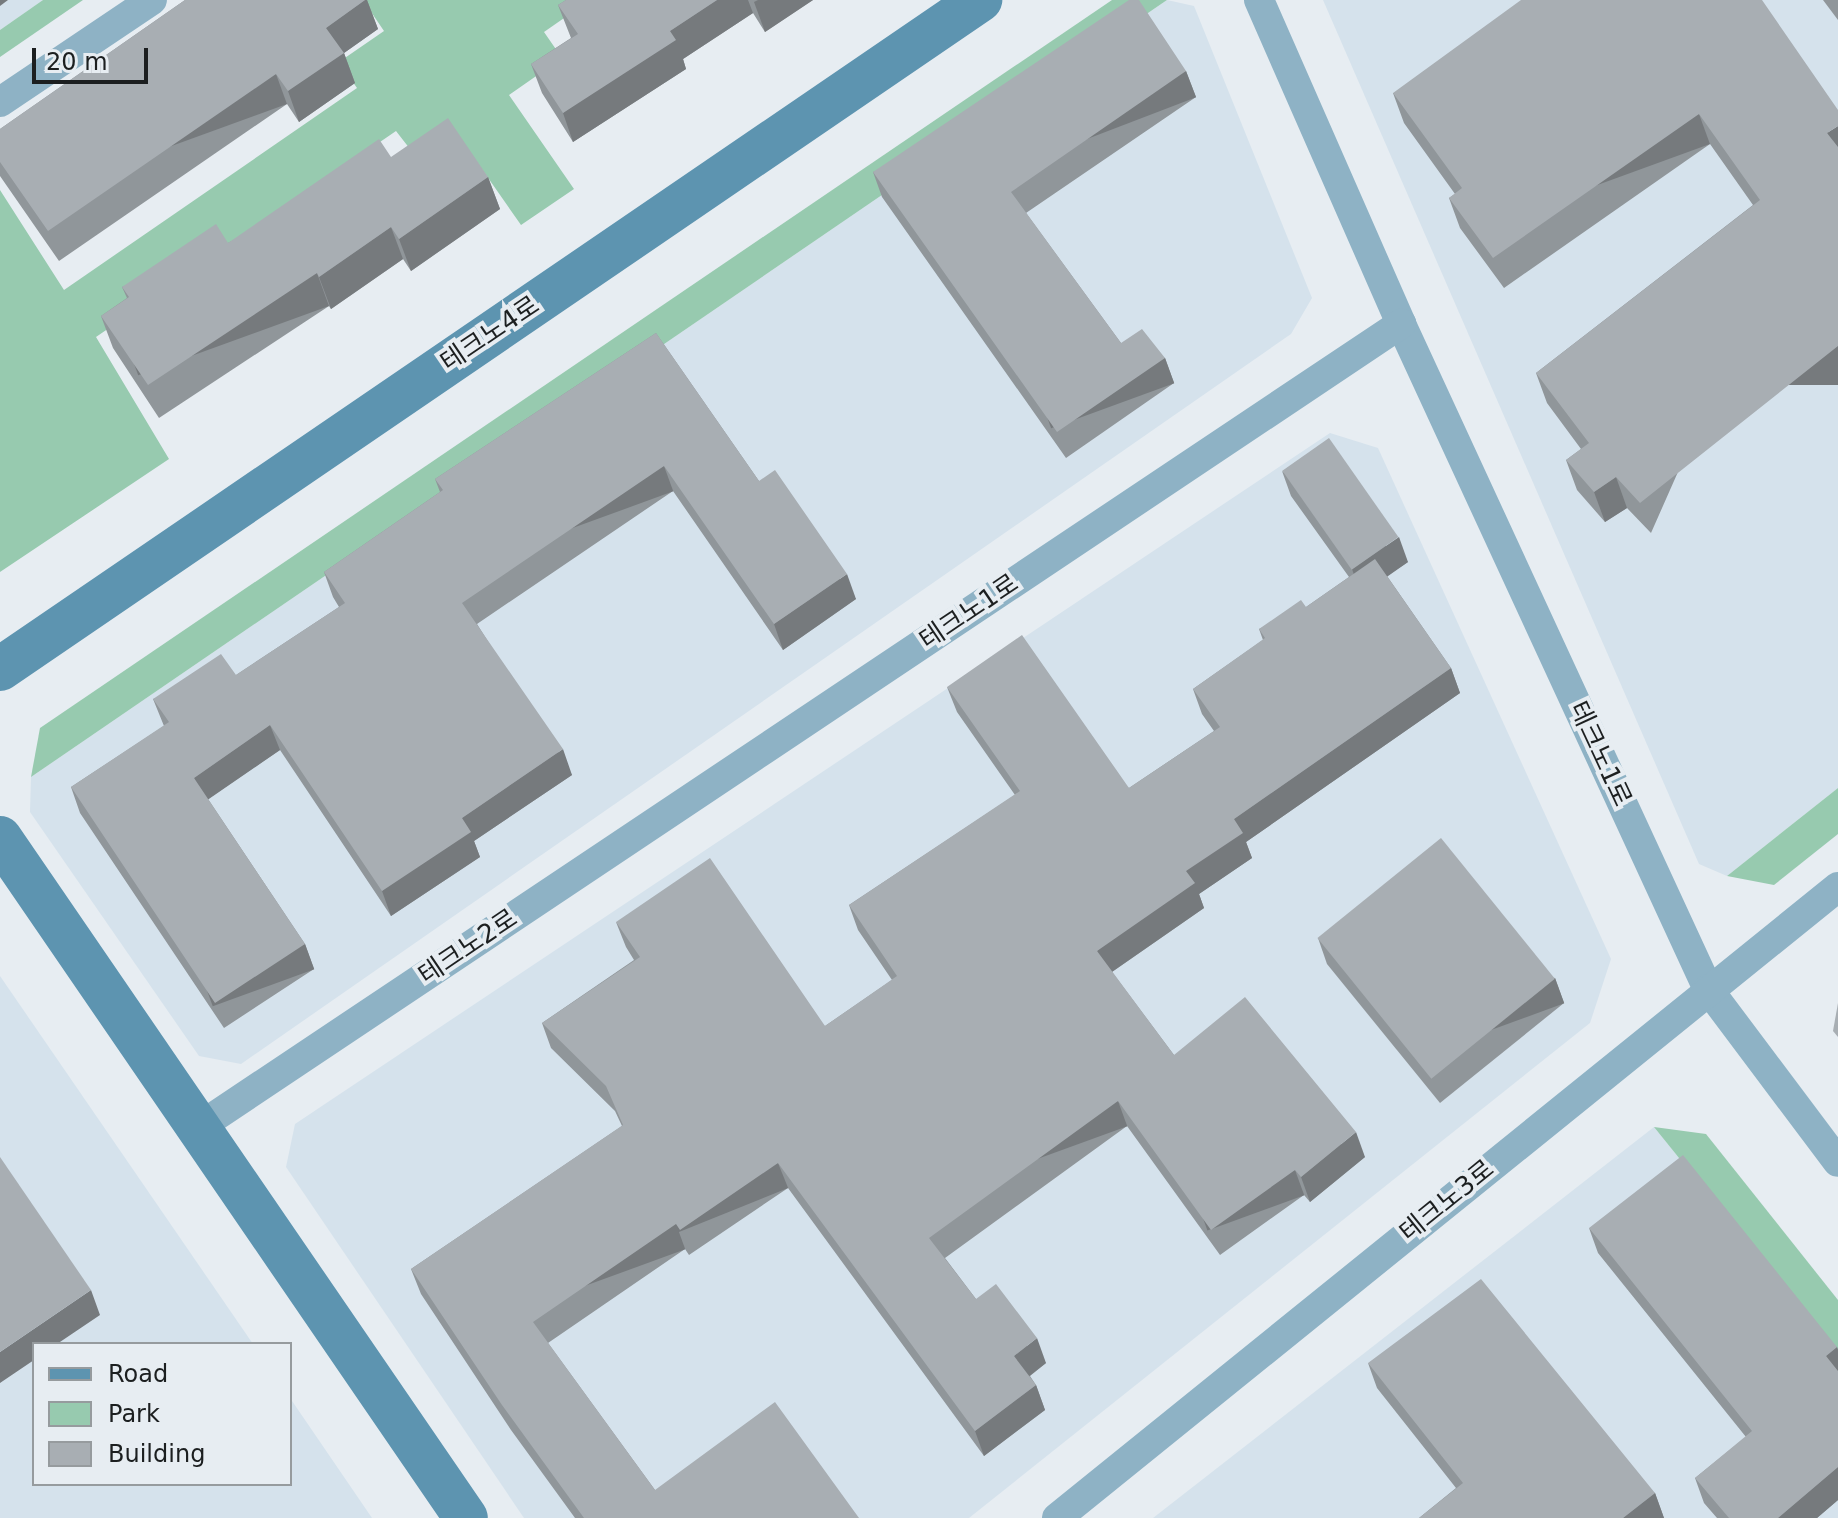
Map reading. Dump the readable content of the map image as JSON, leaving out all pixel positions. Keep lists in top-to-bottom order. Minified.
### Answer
{"streets":{"main road":["테크노4로"],"street":["테크노1로","테크노2로","테크노3로"]},"crossings":[["테크노1로","테크노2로"],["테크노1로","테크노3로"]],"legend":["Road","Park","Building"],"scale_bar":"20 m"}
